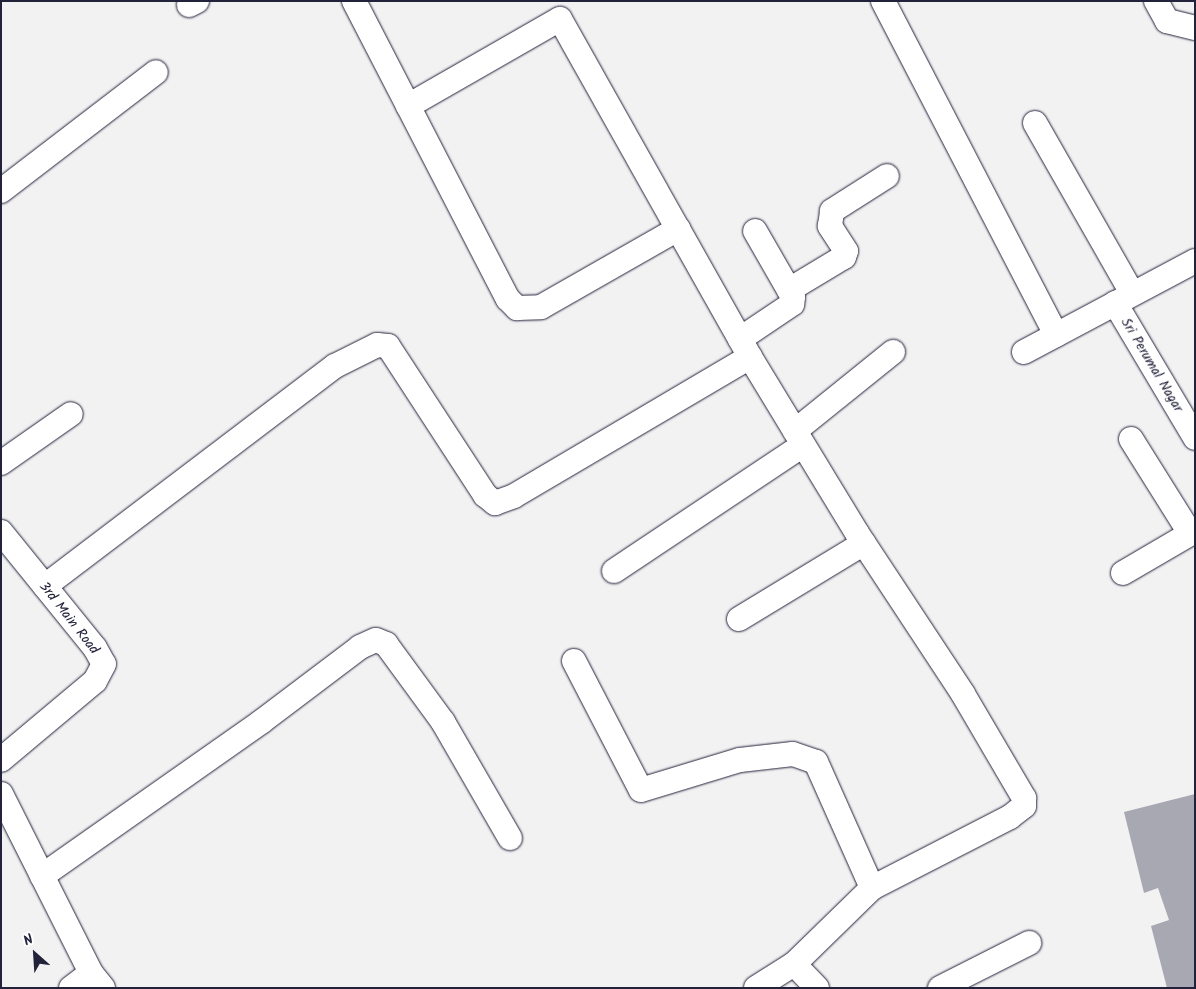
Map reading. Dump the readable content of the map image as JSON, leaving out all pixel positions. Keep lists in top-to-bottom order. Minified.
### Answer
{"streets":{"street":["Sri Perumal Nagar","3rd Main Road"]},"north":"top left"}
